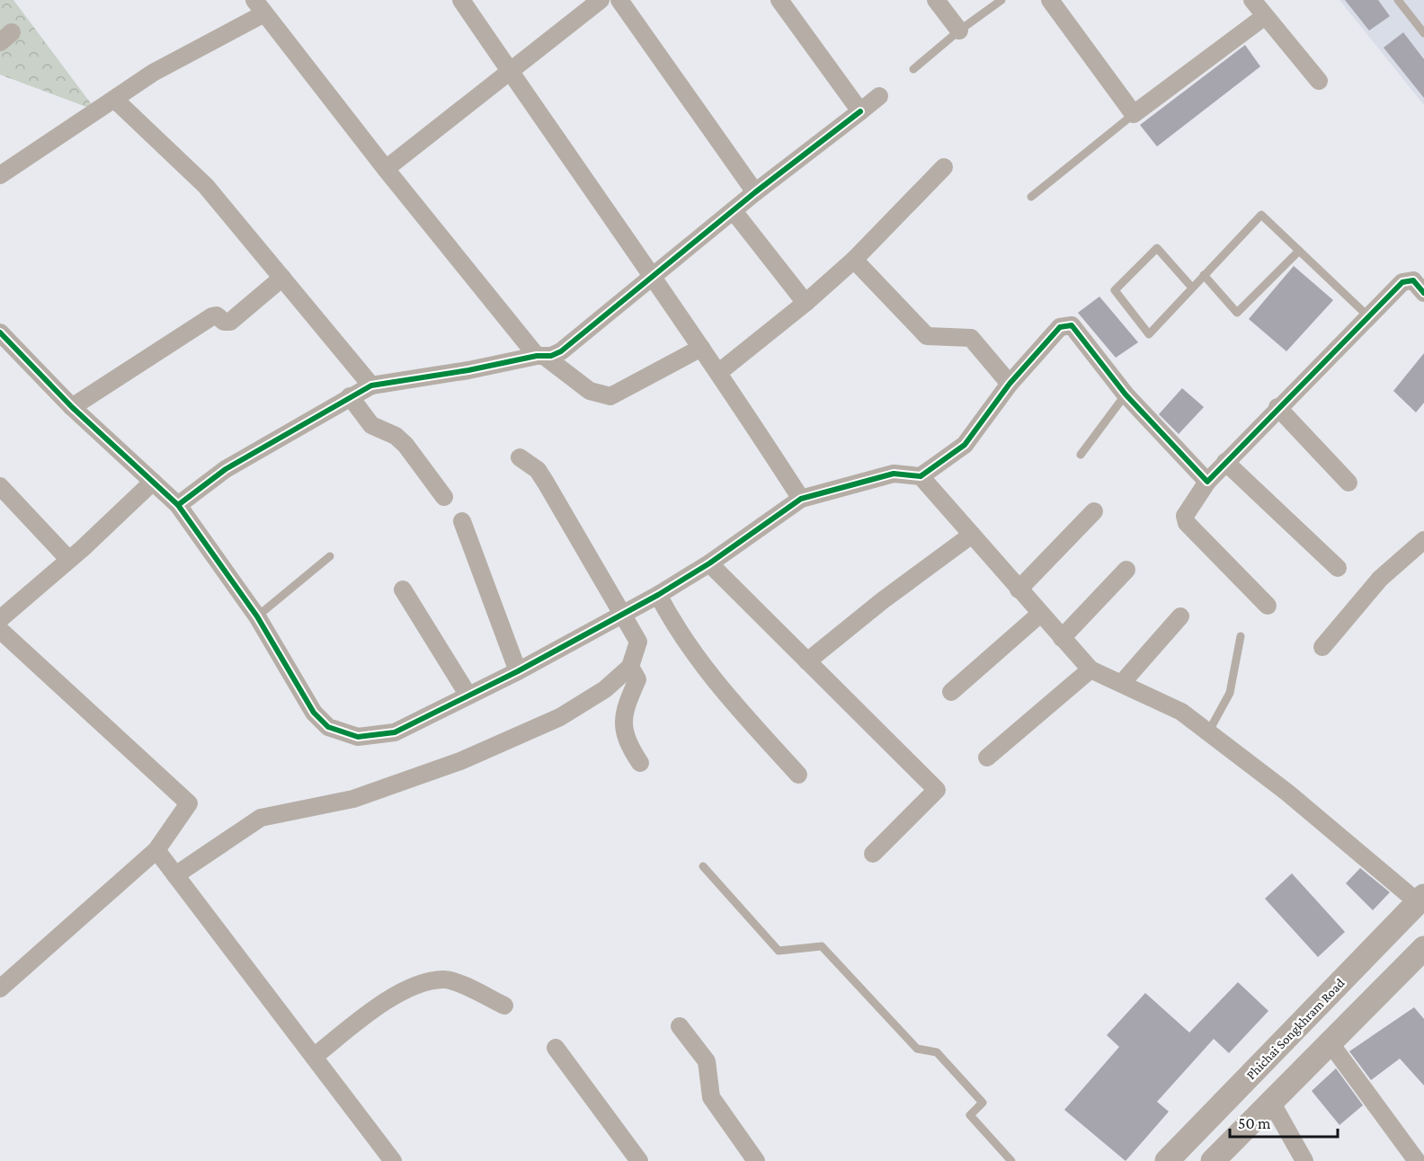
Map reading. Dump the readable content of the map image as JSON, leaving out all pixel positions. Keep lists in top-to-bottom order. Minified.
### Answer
{"streets":{"main road":["Phichai Songkhram Road"]},"scale_bar":"50 m"}
